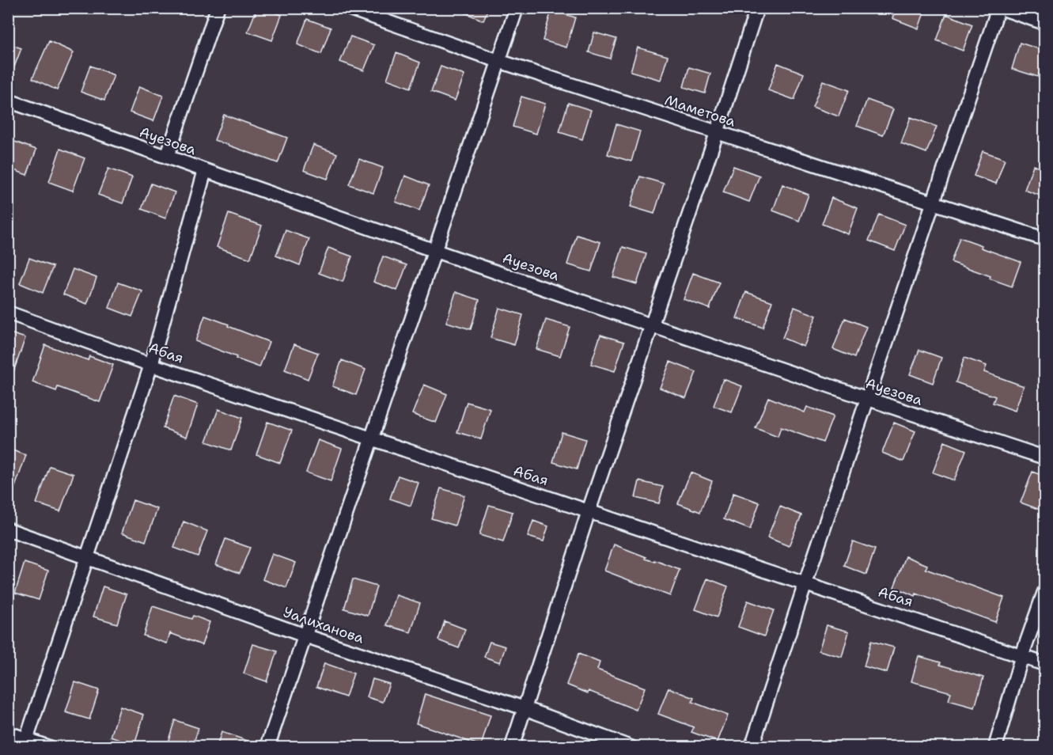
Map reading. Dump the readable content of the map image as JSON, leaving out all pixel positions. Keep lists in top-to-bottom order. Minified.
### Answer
{"streets":{"street":["Маметова","Ауезова","Абая","Уалиханова"]}}
